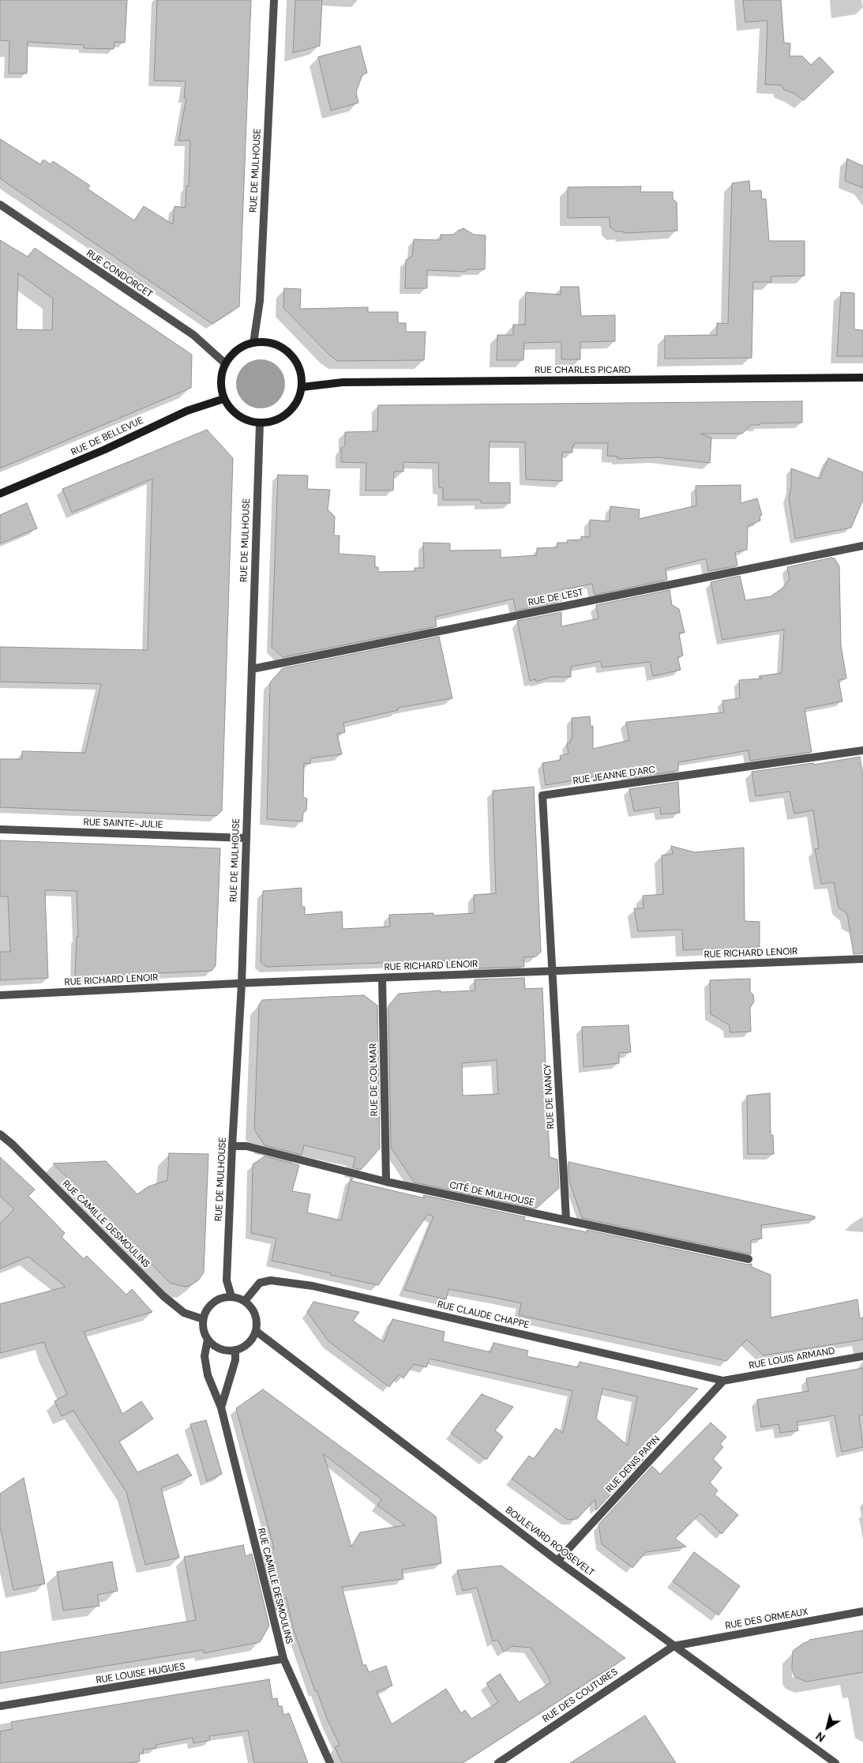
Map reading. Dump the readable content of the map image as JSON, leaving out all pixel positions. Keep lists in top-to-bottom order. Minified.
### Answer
{"streets":{"street":["RUE DE MULHOUSE","RUE CONDORCET","RUE CHARLES PICARD","RUE DE BELLEVUE","RUE DE L'EST","RUE JEANNE D'ARC","RUE SAINTE-JULIE","RUE RICHARD LENOIR","RUE DE COLMAR","RUE DE NANCY","CITÉ DE MULHOUSE","RUE CAMILLE DESMOULINS","RUE CLAUDE CHAPPE","RUE LOUIS ARMAND","RUE DENIS PAPIN","BOULEVARD ROOSEVELT","RUE DES ORMEAUX","RUE LOUISE HUGUES","RUE DES COUTURES"]},"crossings":[["RUE DE MULHOUSE","RUE CONDORCET"],["RUE DE MULHOUSE","RUE CHARLES PICARD"],["RUE DE MULHOUSE","RUE DE BELLEVUE"],["RUE DE MULHOUSE","RUE DE L'EST"],["RUE DE MULHOUSE","RUE SAINTE-JULIE"],["RUE DE MULHOUSE","RUE RICHARD LENOIR"],["RUE DE MULHOUSE","CITÉ DE MULHOUSE"],["RUE DE MULHOUSE","RUE CAMILLE DESMOULINS"],["RUE DE MULHOUSE","RUE CLAUDE CHAPPE"],["RUE DE MULHOUSE","BOULEVARD ROOSEVELT"],["RUE CONDORCET","RUE CHARLES PICARD"],["RUE CONDORCET","RUE DE BELLEVUE"],["RUE CHARLES PICARD","RUE DE BELLEVUE"],["RUE JEANNE D'ARC","RUE RICHARD LENOIR"],["RUE JEANNE D'ARC","RUE DE NANCY"],["RUE RICHARD LENOIR","RUE DE COLMAR"],["RUE RICHARD LENOIR","RUE DE NANCY"],["RUE DE COLMAR","CITÉ DE MULHOUSE"],["RUE DE NANCY","CITÉ DE MULHOUSE"],["RUE CAMILLE DESMOULINS","RUE CLAUDE CHAPPE"],["RUE CAMILLE DESMOULINS","BOULEVARD ROOSEVELT"],["RUE CAMILLE DESMOULINS","RUE LOUISE HUGUES"],["RUE CLAUDE CHAPPE","RUE LOUIS ARMAND"],["RUE CLAUDE CHAPPE","RUE DENIS PAPIN"],["RUE CLAUDE CHAPPE","BOULEVARD ROOSEVELT"],["RUE LOUIS ARMAND","RUE DENIS PAPIN"],["RUE DENIS PAPIN","BOULEVARD ROOSEVELT"],["BOULEVARD ROOSEVELT","RUE DES ORMEAUX"],["BOULEVARD ROOSEVELT","RUE DES COUTURES"],["RUE DES ORMEAUX","RUE DES COUTURES"]],"north":"bottom left"}
